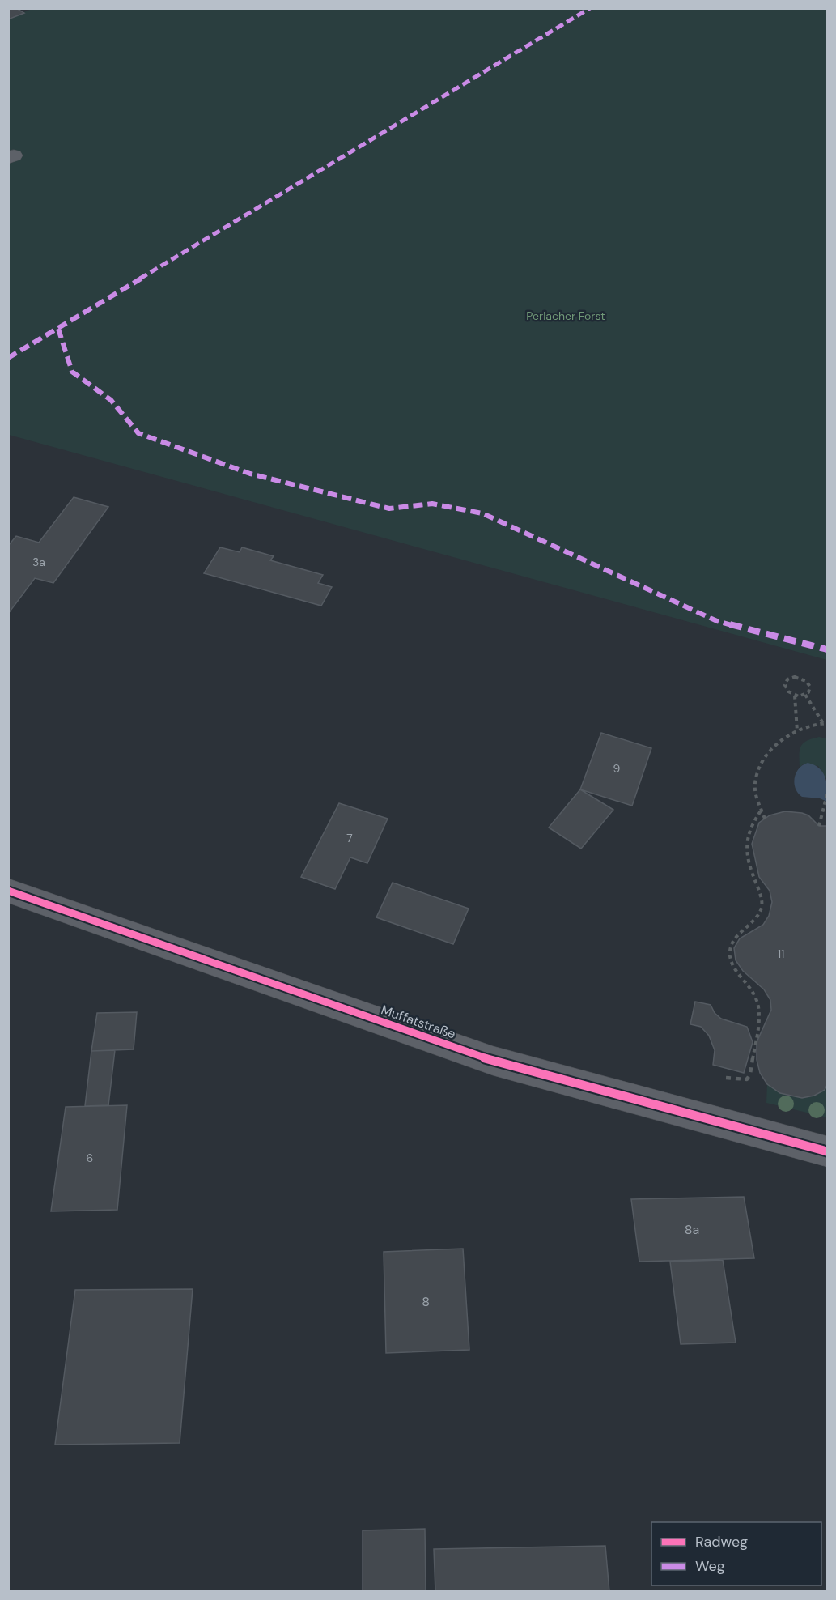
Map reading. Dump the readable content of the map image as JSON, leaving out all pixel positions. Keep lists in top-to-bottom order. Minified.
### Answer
{"streets":{"street":["Muffatstraße"]},"parks":["Perlacher Forst"],"house_numbers":["3a","9","7","11","6","8a","8"],"legend":["Radweg","Weg"]}
